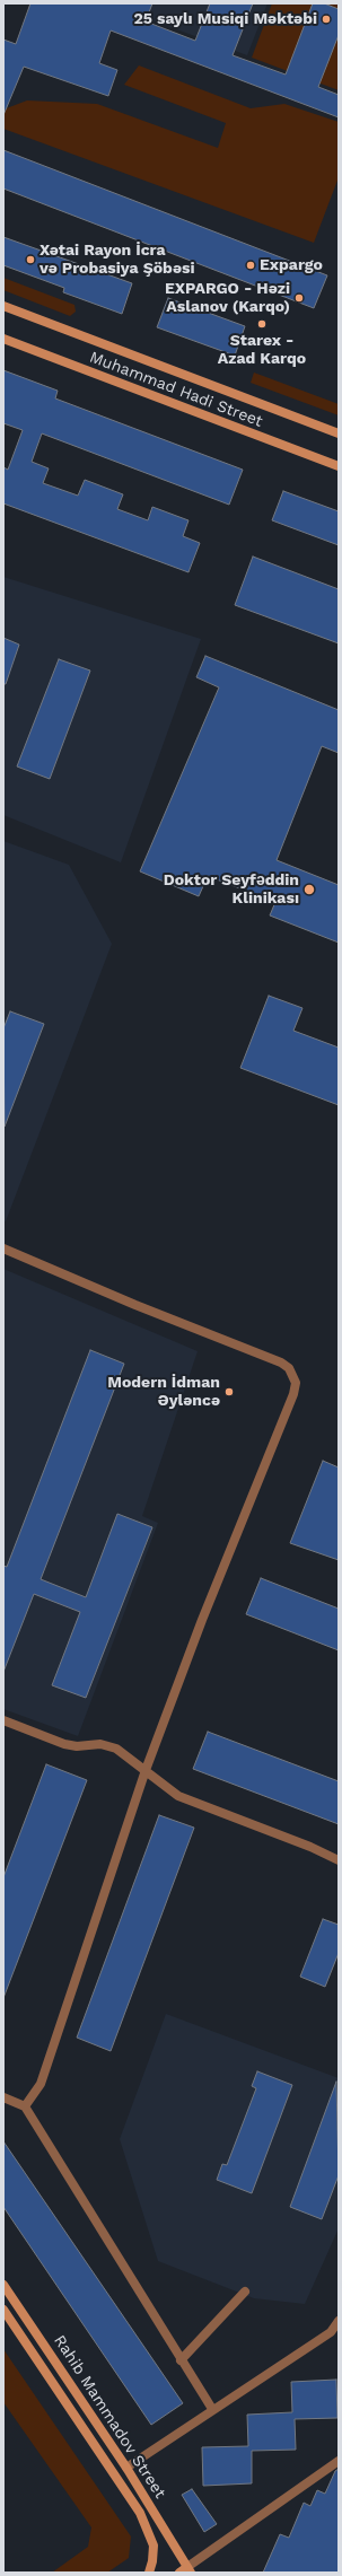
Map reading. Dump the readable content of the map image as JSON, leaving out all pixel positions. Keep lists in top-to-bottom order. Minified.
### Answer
{"streets":{"street":["Muhammad Hadi Street","Rahib Mammadov Street"]},"places":["25 saylı Musiqi Məktəbi","Xətai Rayon İcra və Probasiya Şöbəsi","Expargo","EXPARGO - Həzi Aslanov (Karqo)","Starex - Azad Karqo","Doktor Seyfәddin Klinikası","Modern İdman Əyləncə"]}
